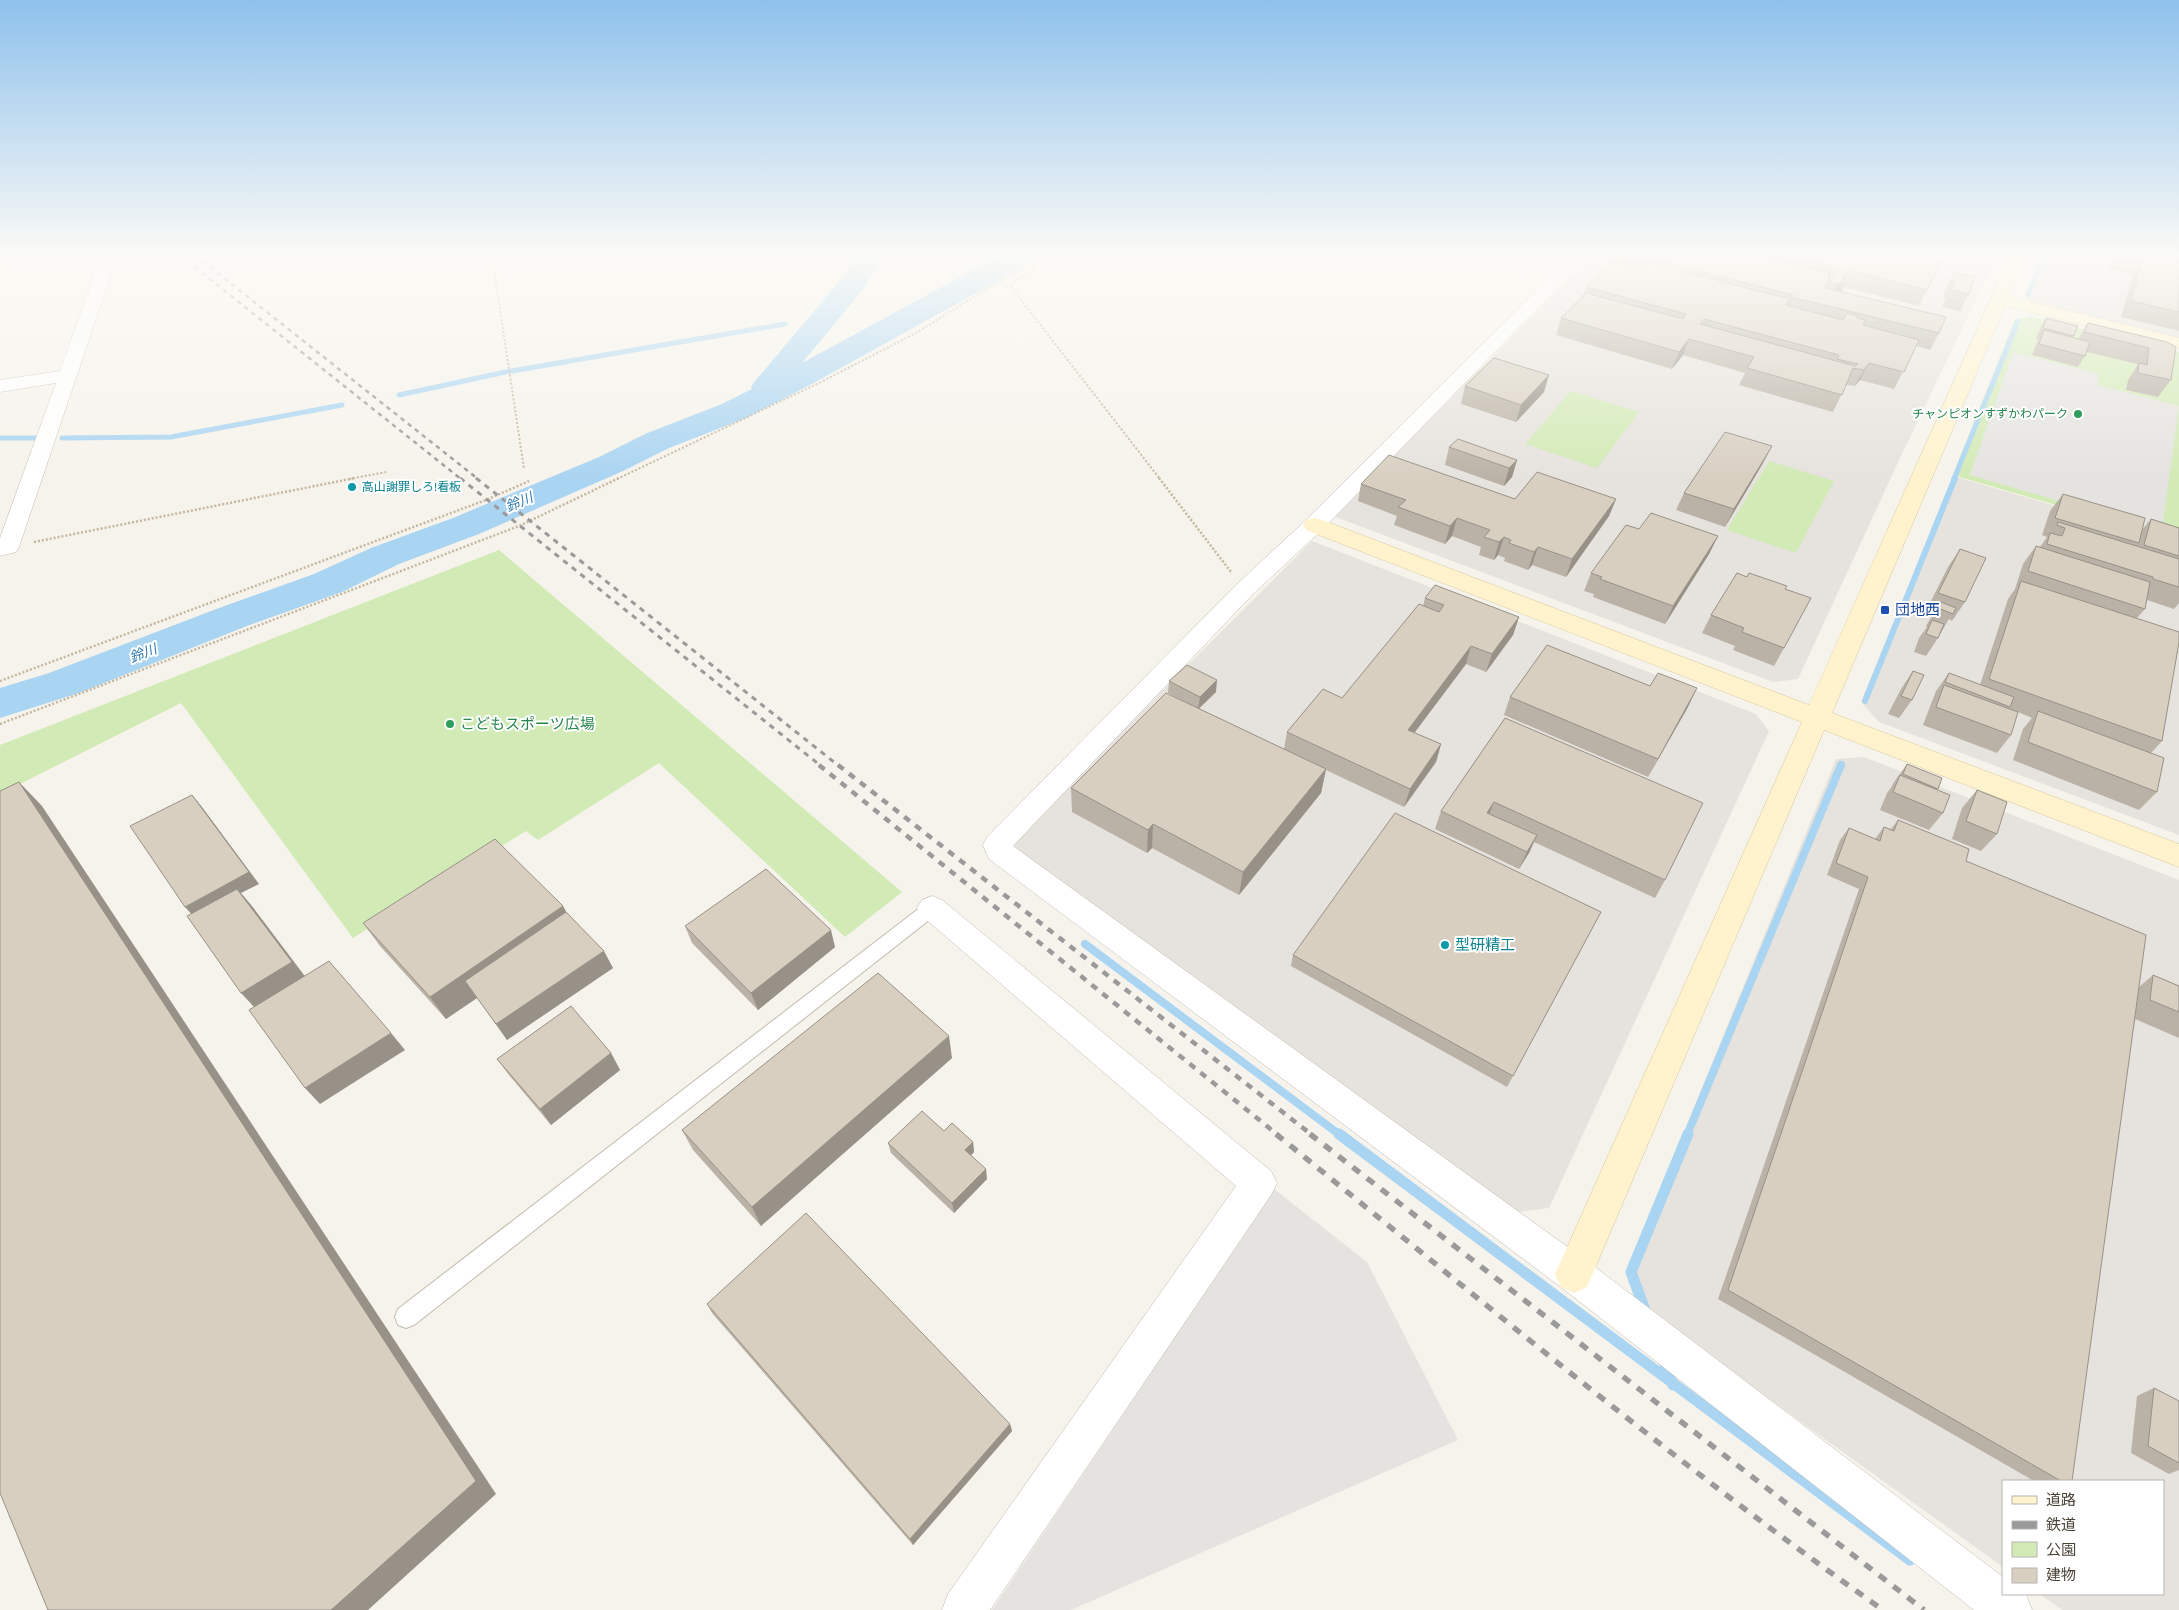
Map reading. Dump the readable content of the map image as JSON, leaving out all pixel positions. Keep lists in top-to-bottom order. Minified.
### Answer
{"water":["鈴川"],"places":{"other":["チャンピオンすずかわパーク","高山謝罪しろ!看板","こどもスポーツ広場","型研精工"],"transit":["団地西"]},"legend":["道路","鉄道","公園","建物"]}
